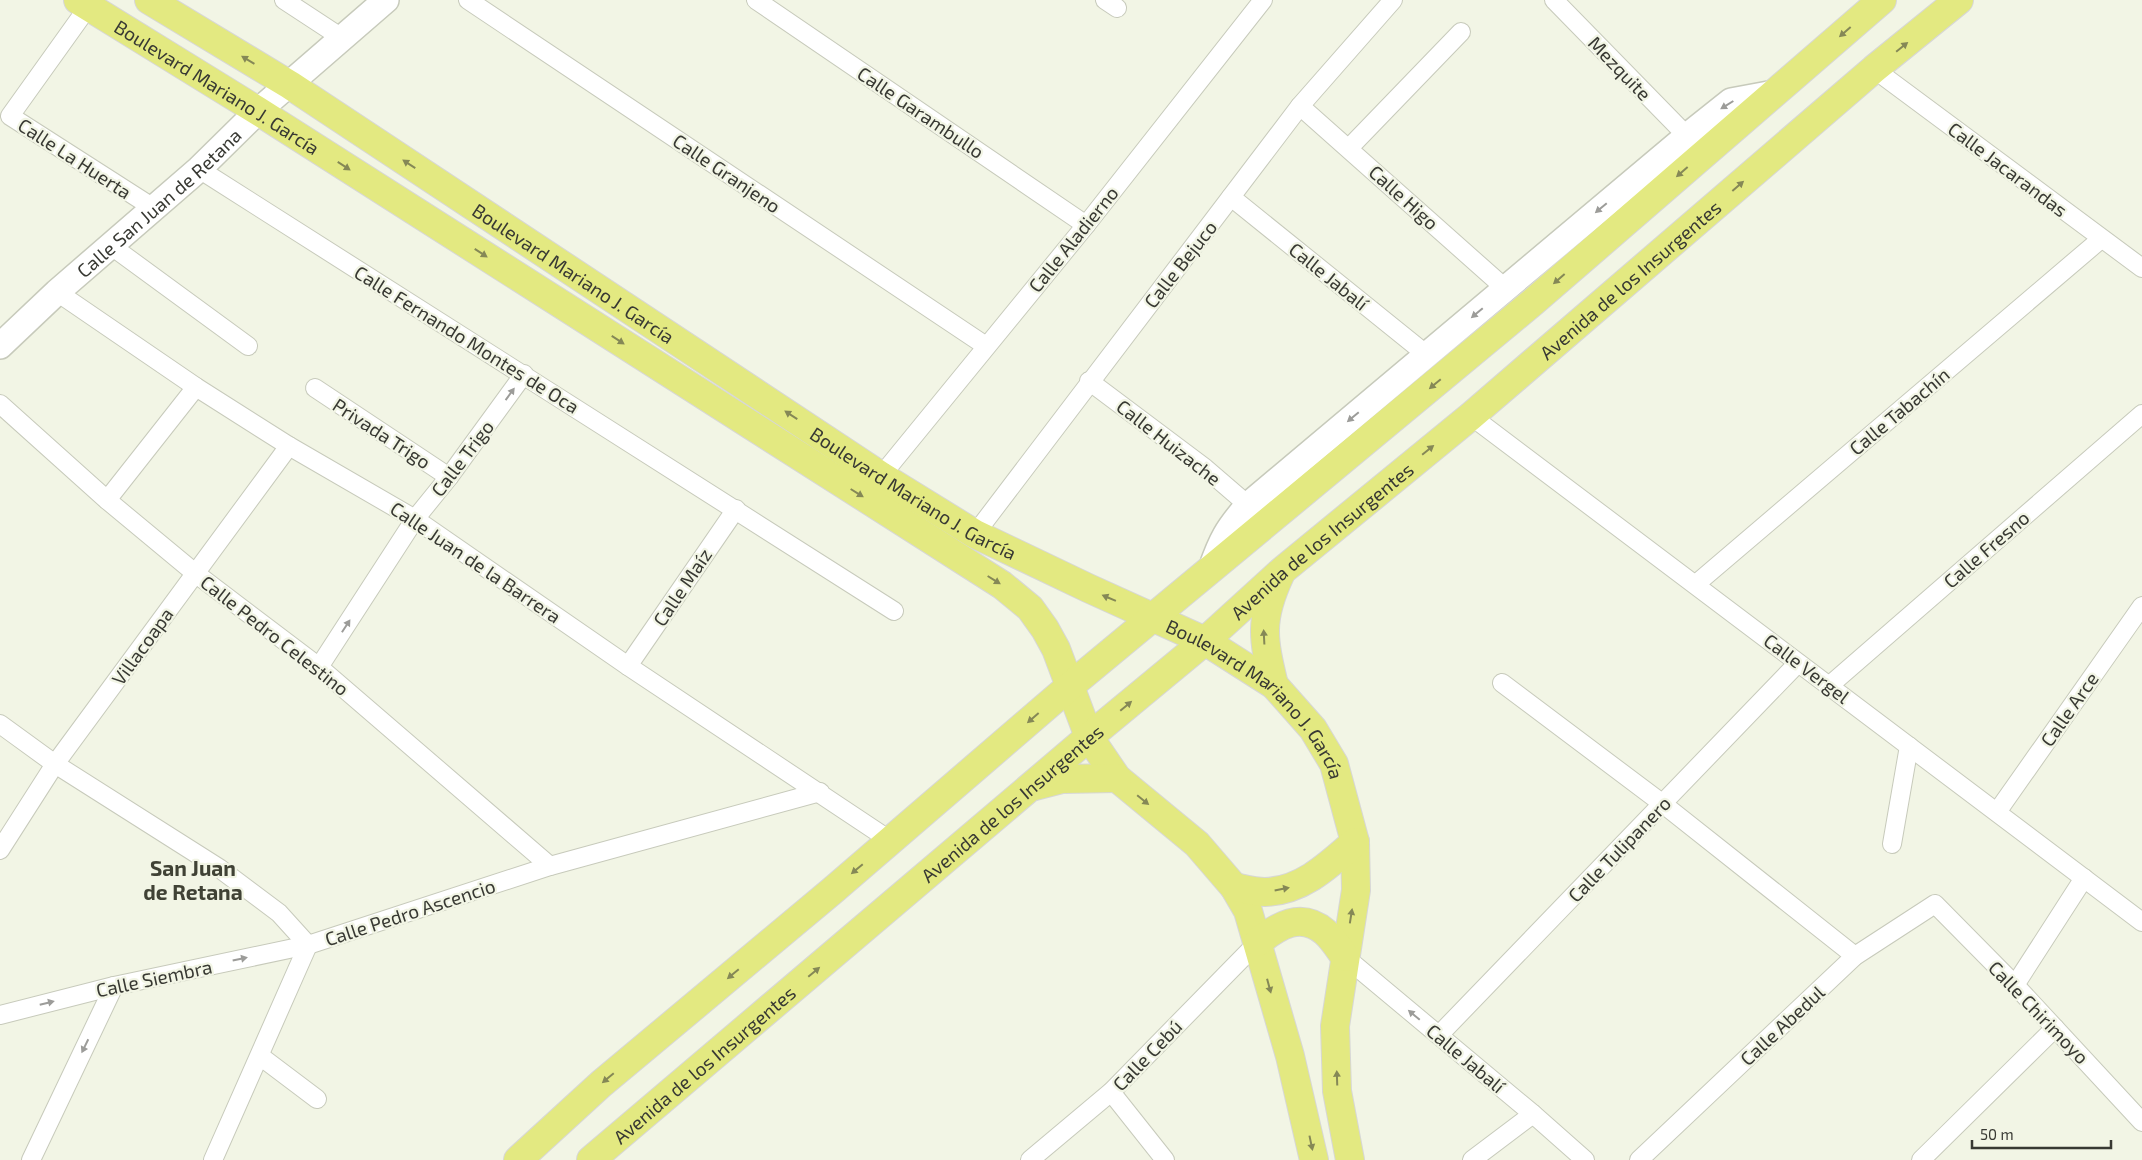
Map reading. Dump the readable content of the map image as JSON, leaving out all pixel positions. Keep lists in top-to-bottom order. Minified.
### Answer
{"streets":{"main road":["Boulevard Mariano J. García","Avenida de los Insurgentes"],"street":["Mezquite","Calle Garambullo","Calle La Huerta","Calle Jacarandas","Calle Granjeno","Calle Higo","Calle San Juan de Retana","Calle Aladierno","Calle Bejuco","Calle Jabalí","Calle Fernando Montes de Oca","Calle Tabachín","Privada Trigo","Calle Huizache","Calle Trigo","Calle Fresno","Calle Juan de la Barrera","Calle Maíz","Calle Pedro Celestino","Villacoapa","Calle Vergel","Calle Arce","Calle Tulipanero","Calle Pedro Ascencio","Calle Siembra","Calle Chirimoyo","Calle Abedul","Calle Cebú"]},"crossings":[["Boulevard Mariano J. García","Calle La Huerta"],["Boulevard Mariano J. García","Calle San Juan de Retana"],["Boulevard Mariano J. García","Calle Aladierno"],["Boulevard Mariano J. García","Calle Bejuco"],["Boulevard Mariano J. García","Calle Jabalí"],["Boulevard Mariano J. García","Avenida de los Insurgentes"],["Boulevard Mariano J. García","Calle Cebú"],["Calle Garambullo","Calle Aladierno"],["Calle La Huerta","Calle San Juan de Retana"],["Calle Jacarandas","Avenida de los Insurgentes"],["Calle Jacarandas","Calle Tabachín"],["Calle Granjeno","Calle Aladierno"],["Calle Higo","Calle Bejuco"],["Calle San Juan de Retana","Calle Fernando Montes de Oca"],["Calle San Juan de Retana","Calle Juan de la Barrera"],["Calle Bejuco","Calle Jabalí"],["Calle Bejuco","Calle Huizache"],["Calle Jabalí","Calle Tulipanero"],["Avenida de los Insurgentes","Calle Vergel"],["Calle Fernando Montes de Oca","Calle Trigo"],["Calle Fernando Montes de Oca","Calle Maíz"],["Calle Tabachín","Calle Vergel"],["Privada Trigo","Calle Trigo"],["Calle Trigo","Calle Juan de la Barrera"],["Calle Trigo","Calle Pedro Celestino"],["Calle Fresno","Calle Vergel"],["Calle Juan de la Barrera","Calle Maíz"],["Calle Juan de la Barrera","Villacoapa"],["Calle Juan de la Barrera","Calle Pedro Ascencio"],["Calle Pedro Celestino","Villacoapa"],["Calle Pedro Celestino","Calle Pedro Ascencio"],["Villacoapa","Calle Pedro Ascencio"],["Calle Vergel","Calle Arce"],["Calle Vergel","Calle Tulipanero"],["Calle Pedro Ascencio","Calle Siembra"],["Calle Chirimoyo","Calle Abedul"]],"one_way":["Calle Trigo","Calle Siembra"],"districts":["San Juan de Retana"],"scale_bar":"50 m"}
